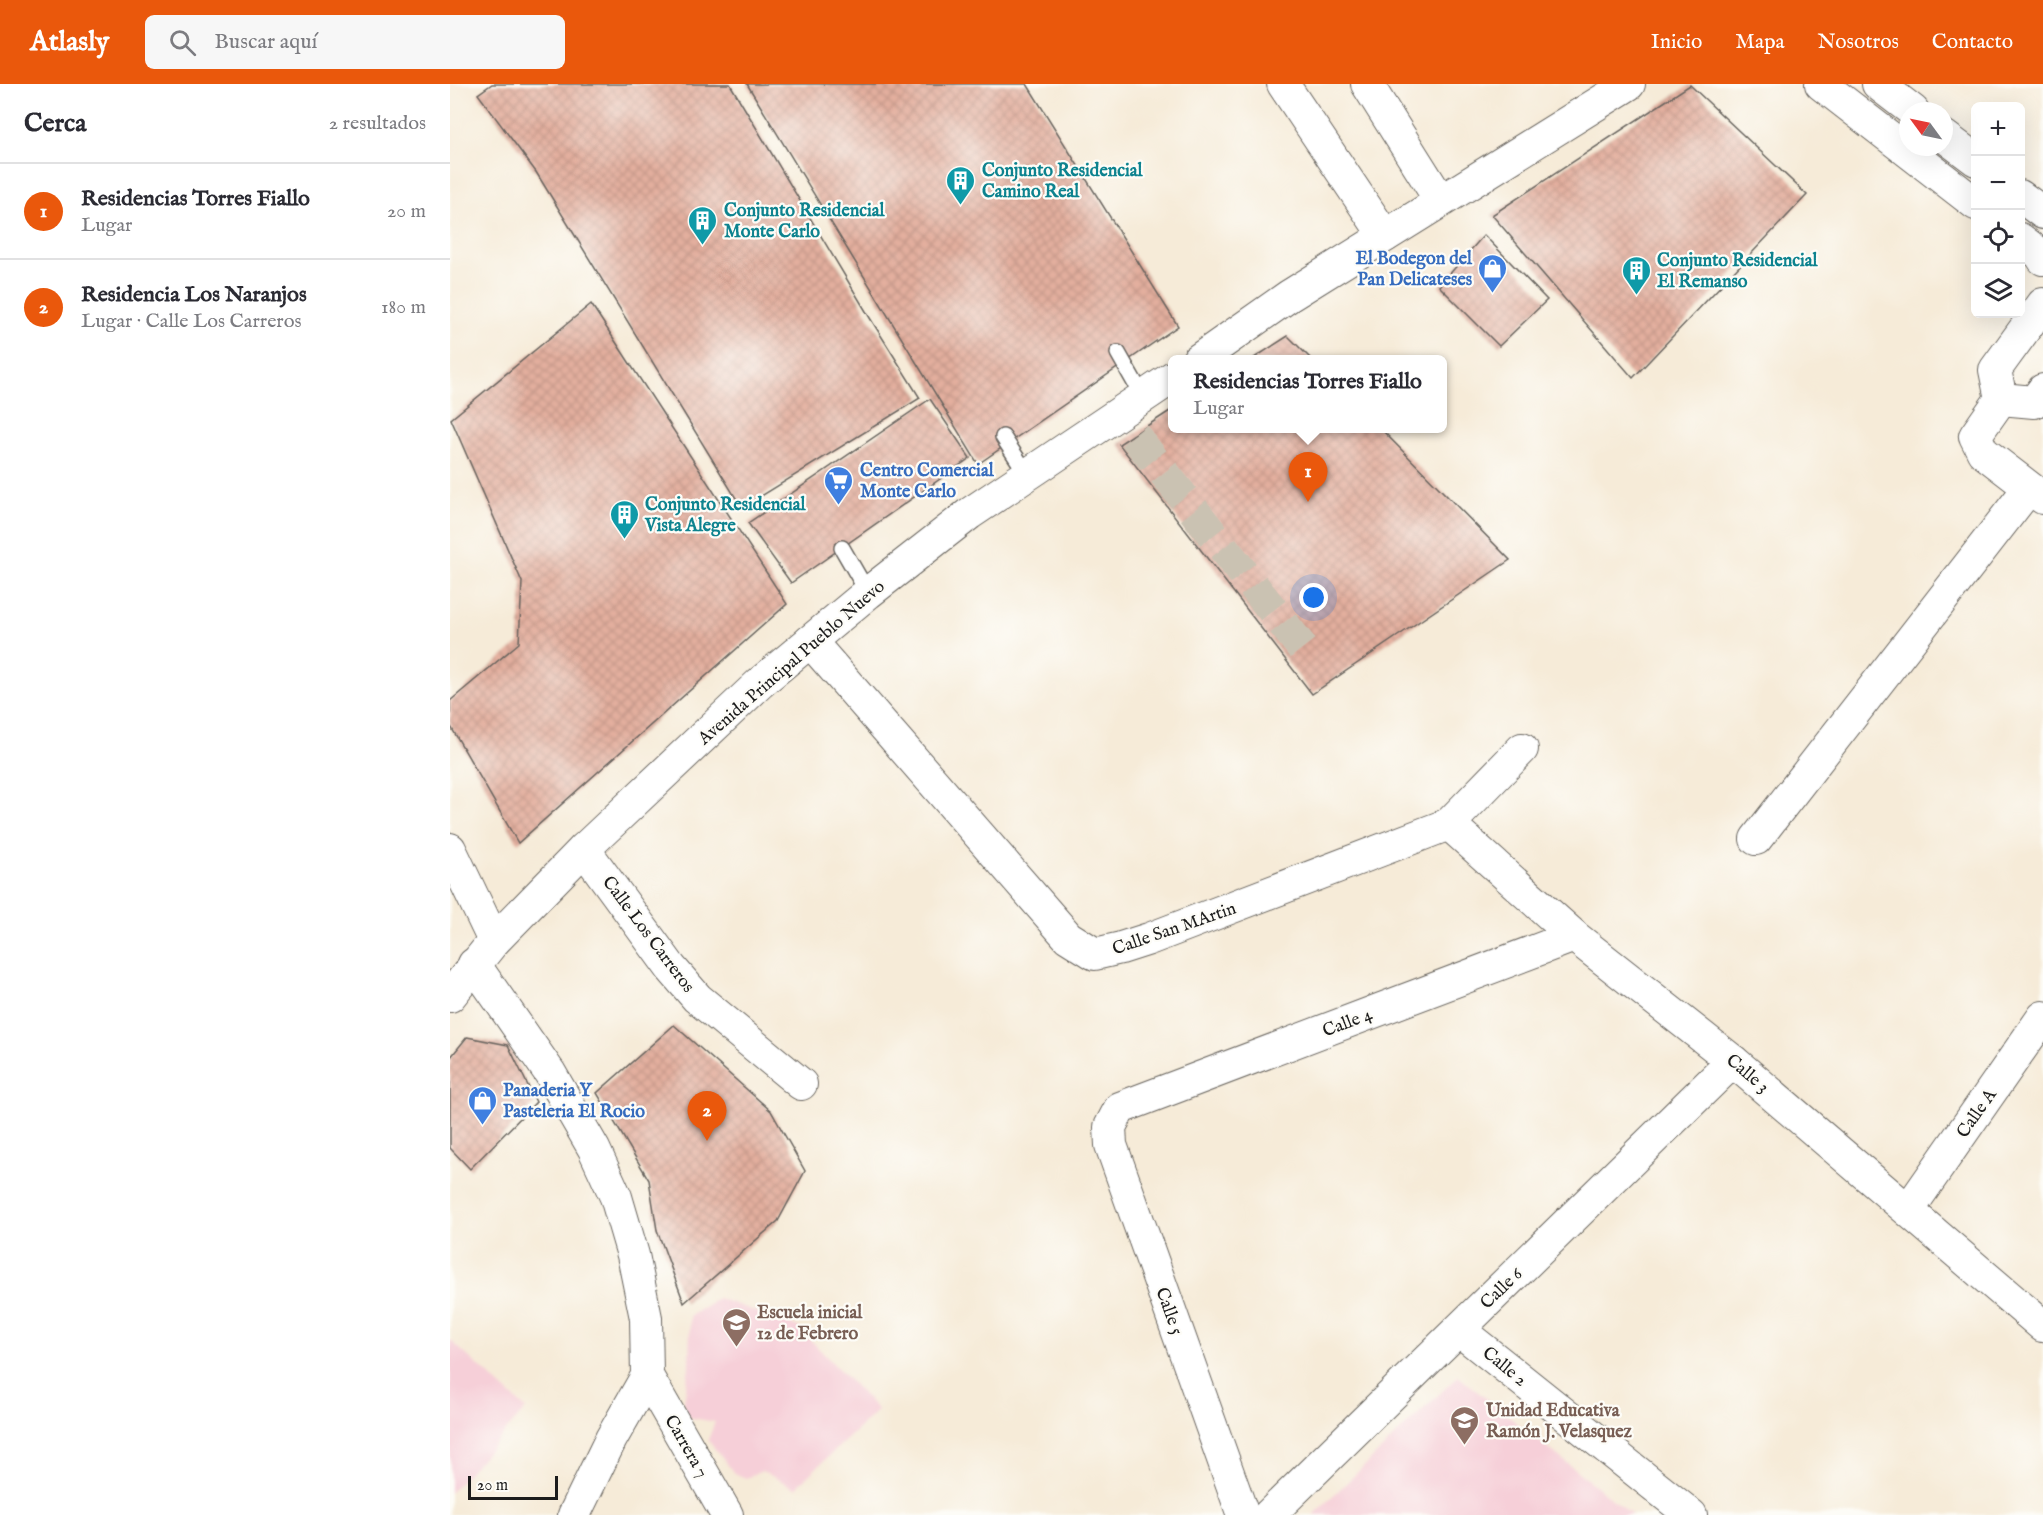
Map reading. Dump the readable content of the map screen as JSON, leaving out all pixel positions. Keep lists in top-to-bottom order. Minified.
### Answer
{"streets":{"street":["Avenida Principal Pueblo Nuevo","Calle San MArtin","Calle Los Carreros","Calle 4","Calle 3","Calle A","Calle 6","Calle 5","Calle 2","Carrera 7"]},"crossings":[["Avenida Principal Pueblo Nuevo","Calle San MArtin"],["Avenida Principal Pueblo Nuevo","Calle Los Carreros"],["Calle San MArtin","Calle 3"],["Calle 4","Calle 3"],["Calle 4","Calle 5"],["Calle 3","Calle A"],["Calle 3","Calle 6"],["Calle 6","Calle 2"]],"places":{"building":["Conjunto Residencial Camino Real","Conjunto Residencial Monte Carlo","Conjunto Residencial El Remanso","Conjunto Residencial Vista Alegre"],"shop":["El Bodegon del Pan Delicateses","Panaderia Y Pasteleria El Rocio"],"supermarket":["Centro Comercial Monte Carlo"],"school or university":["Escuela inicial 12 de Febrero","Unidad Educativa Ramón J. Velasquez"]},"scale_bar":"20 m","north":"top left","page":{"header":"Atlasly","search":"Buscar aquí","nav":["Inicio","Mapa","Nosotros","Contacto"],"heading":["Cerca","2 resultados"],"map_buttons":["+","−"],"list":[{"mark":"1","name":"Residencias Torres Fiallo","note":"Lugar","value":"20 m"},{"mark":"2","name":"Residencia Los Naranjos","note":"Lugar · Calle Los Carreros","value":"180 m"}],"popup":["Residencias Torres Fiallo","Lugar"],"pins":["1","2"],"scale":"20 m"}}
